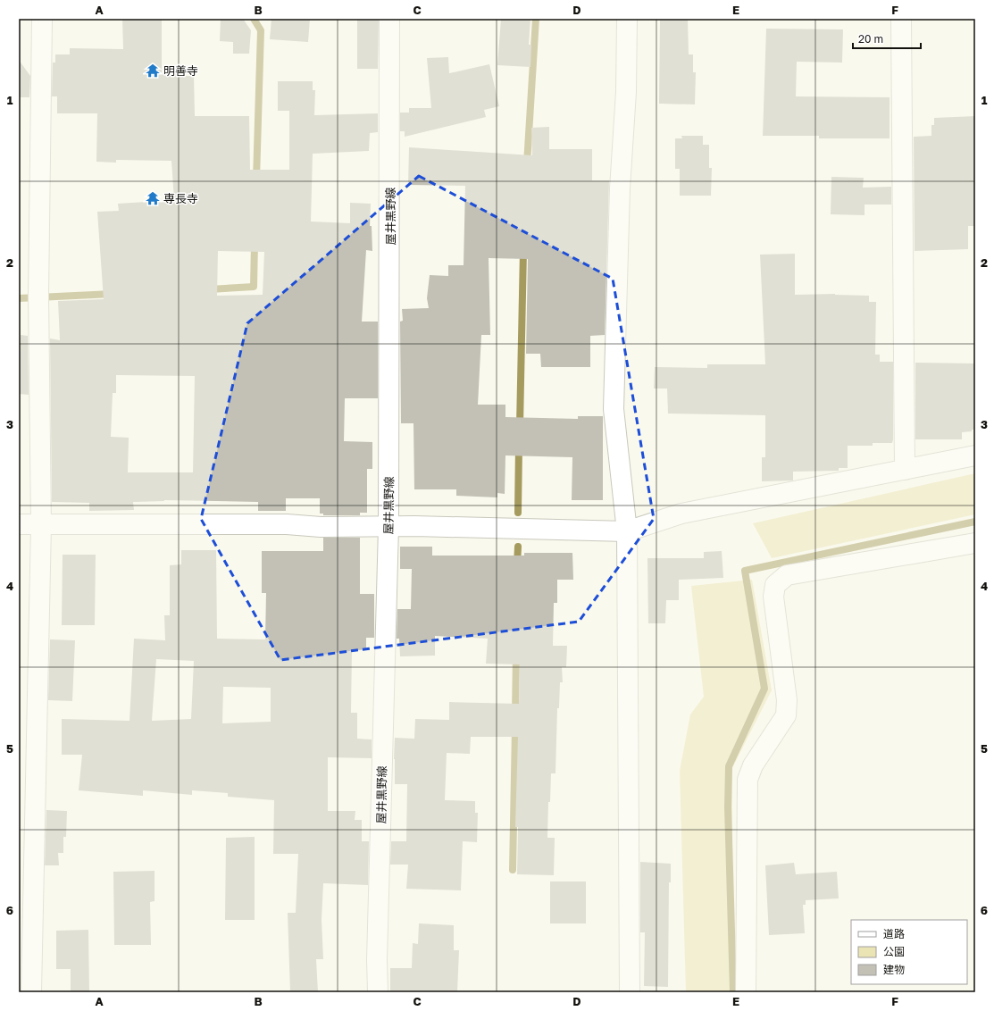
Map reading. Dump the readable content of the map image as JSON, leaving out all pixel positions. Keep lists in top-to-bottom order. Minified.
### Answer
{"streets":{"street":["屋井黒野線"]},"places":{"temple":["明善寺","専長寺"]},"legend":["道路","公園","建物"],"scale_bar":"20 m","grid":{"columns":["A","B","C","D","E","F"],"rows":["1","2","3","4","5","6"]}}
